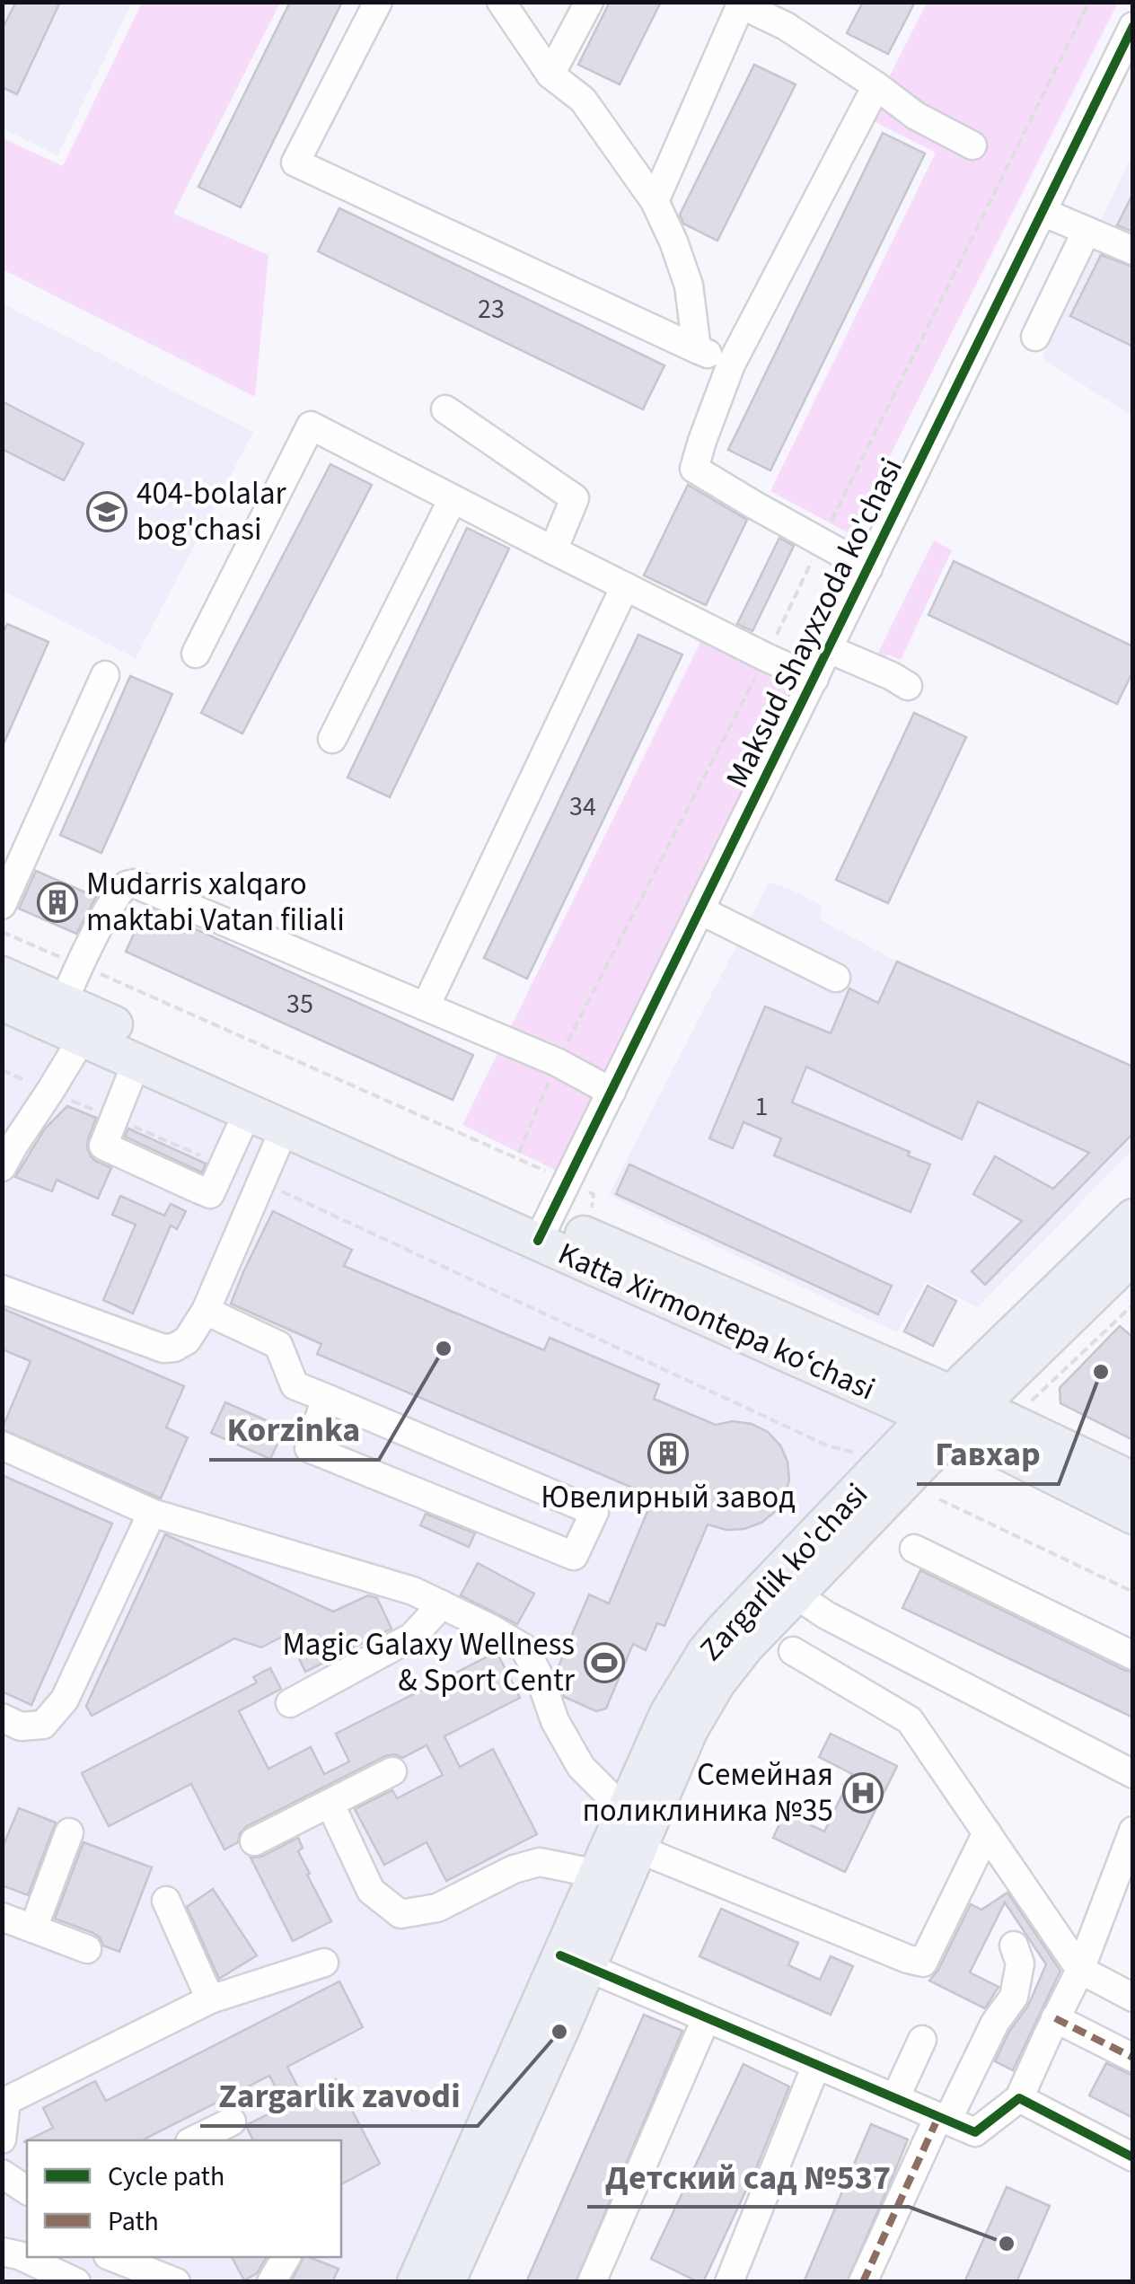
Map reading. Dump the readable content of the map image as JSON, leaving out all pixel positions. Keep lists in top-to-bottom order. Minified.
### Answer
{"streets":{"main road":["Katta Xirmontepa koʻchasi","Zargarlik ko'chasi"],"street":["Maksud Shayxzoda ko'chasi"]},"crossings":[["Maksud Shayxzoda ko'chasi","Katta Xirmontepa koʻchasi"],["Katta Xirmontepa koʻchasi","Zargarlik ko'chasi"]],"places":{"school or university":["404-bolalar bog'chasi"],"building":["Mudarris xalqaro maktabi Vatan filiali","Ювелирный завод"],"other":["Korzinka","Гавхар","Zargarlik zavodi","Детский сад №537"],"sports":["Magic Galaxy Wellness & Sport Centr"],"hospital":["Семейная поликлиника №35"]},"house_numbers":["23","34","35","1"],"legend":["Cycle path","Path"]}
